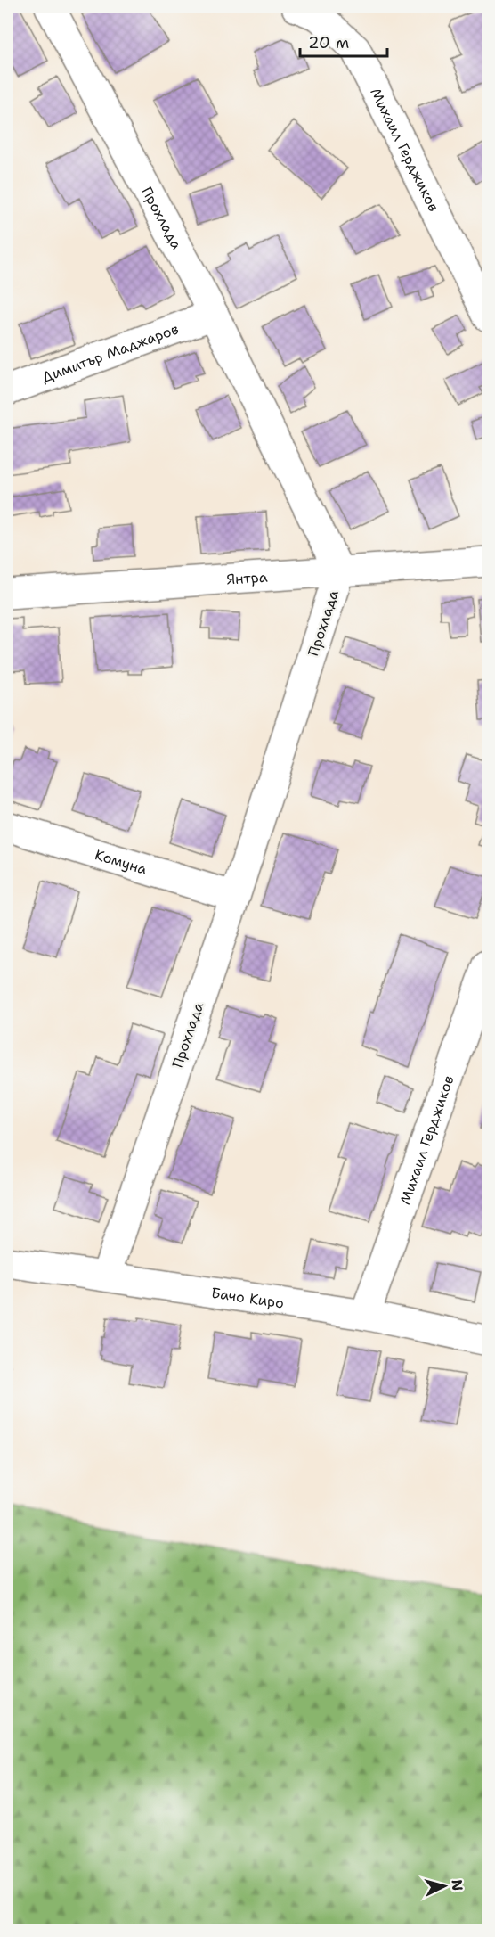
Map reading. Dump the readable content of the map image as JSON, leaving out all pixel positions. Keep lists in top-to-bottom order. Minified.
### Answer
{"streets":{"street":["Михаил Герджиков","Прохлада","Димитър Маджаров","Янтра","Комуна","Бачо Киро"]},"crossings":[["Михаил Герджиков","Бачо Киро"],["Прохлада","Димитър Маджаров"],["Прохлада","Янтра"],["Прохлада","Комуна"],["Прохлада","Бачо Киро"]],"scale_bar":"20 m","north":"right"}
